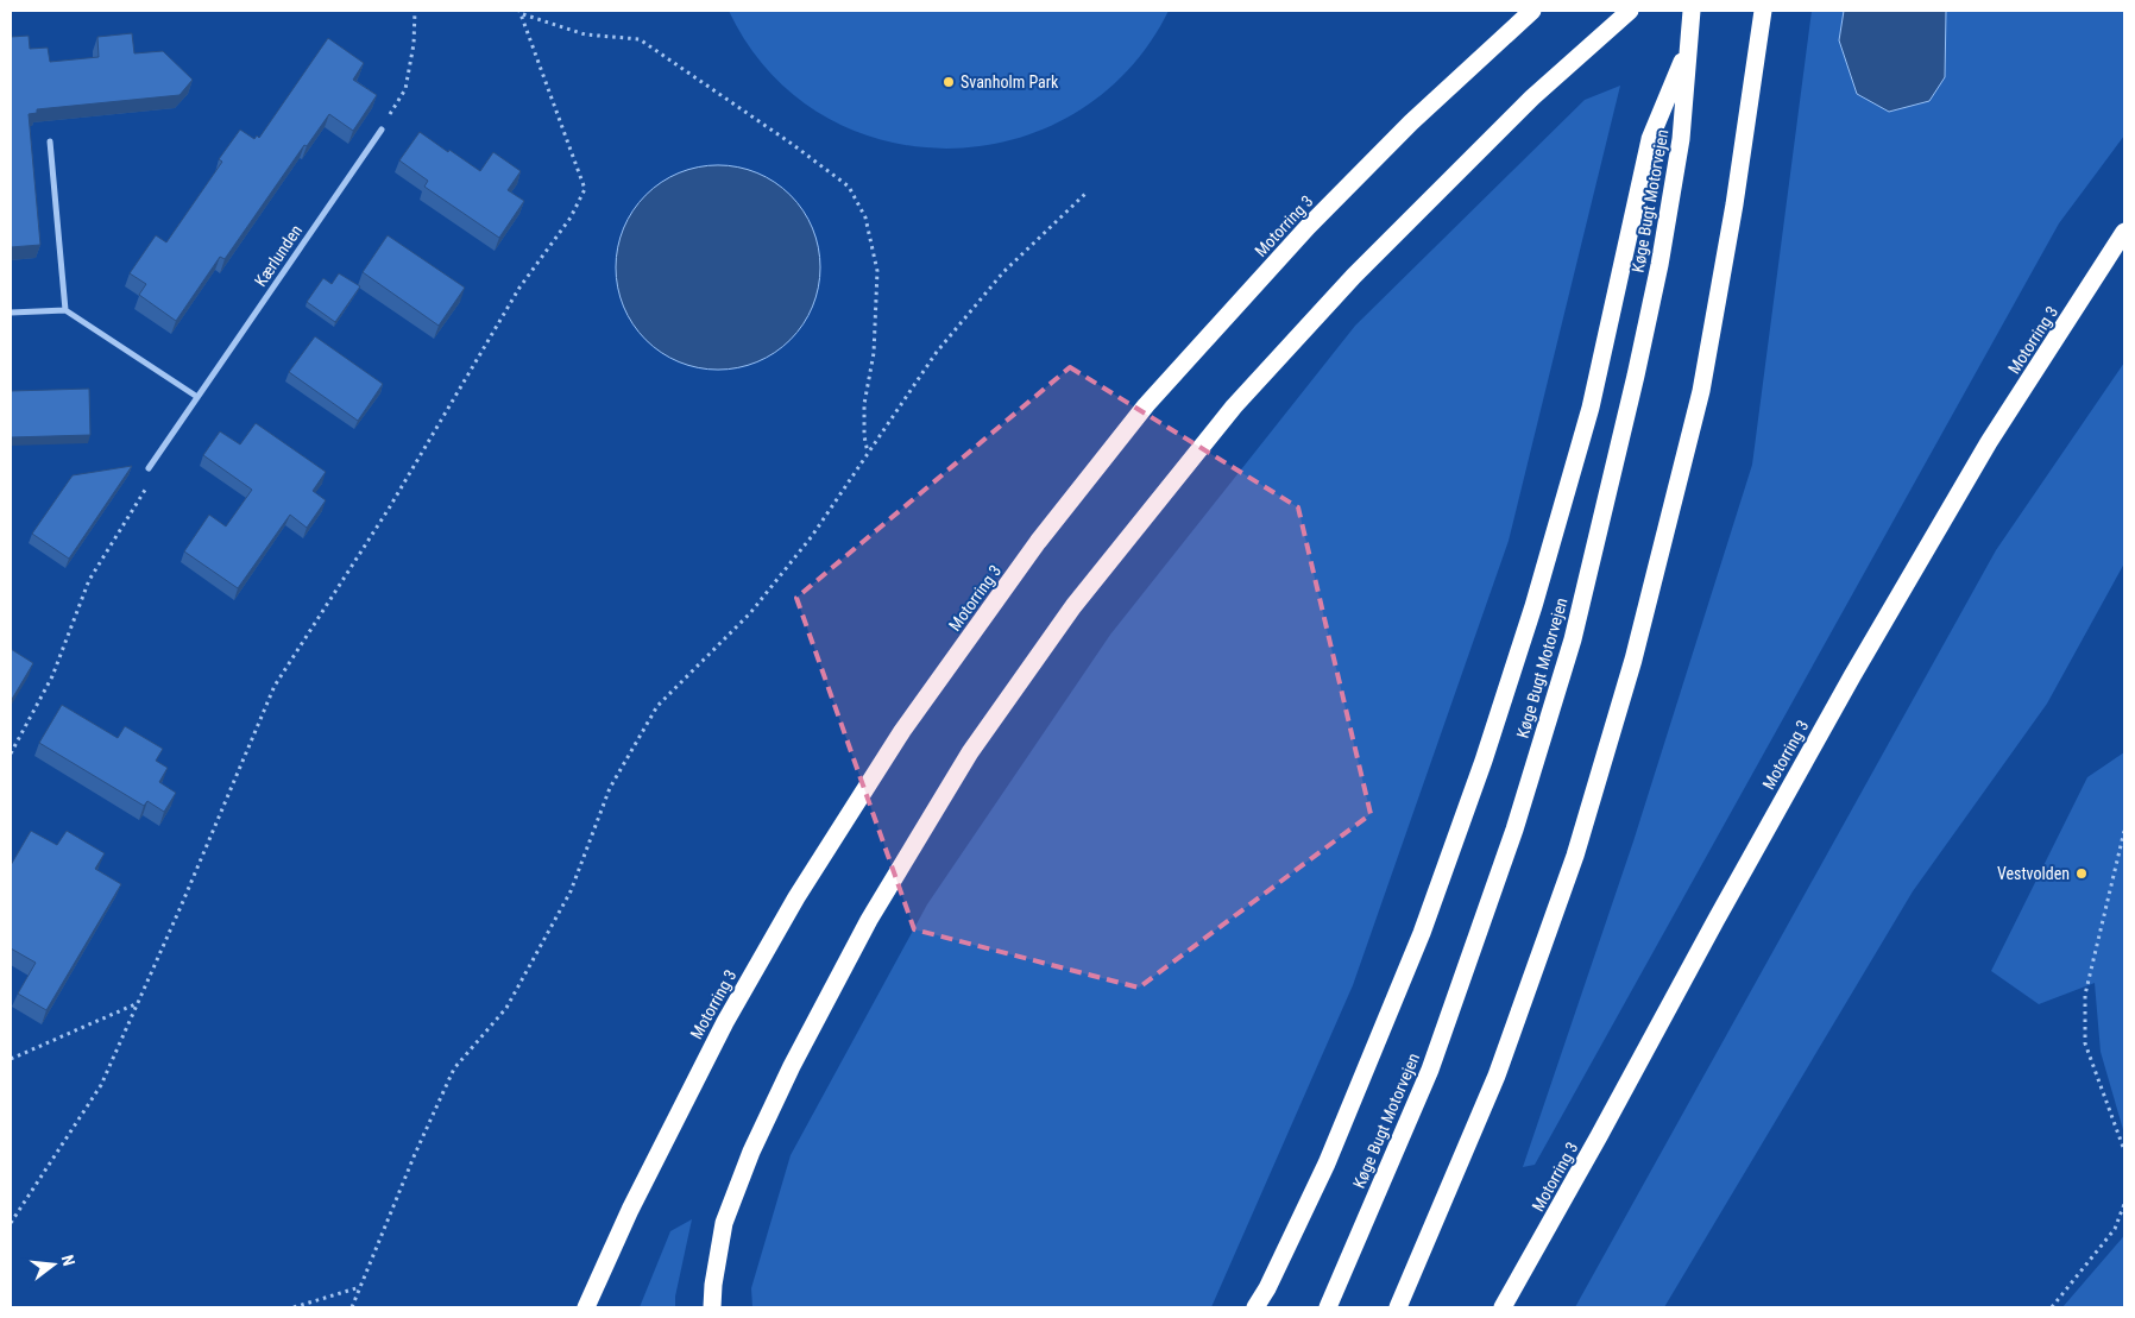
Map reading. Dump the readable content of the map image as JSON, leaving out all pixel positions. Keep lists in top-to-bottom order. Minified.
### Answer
{"streets":{"highway":["Køge Bugt Motorvejen","Motorring 3"],"street":["Kærlunden"]},"places":["Svanholm Park","Vestvolden"],"north":"right"}
